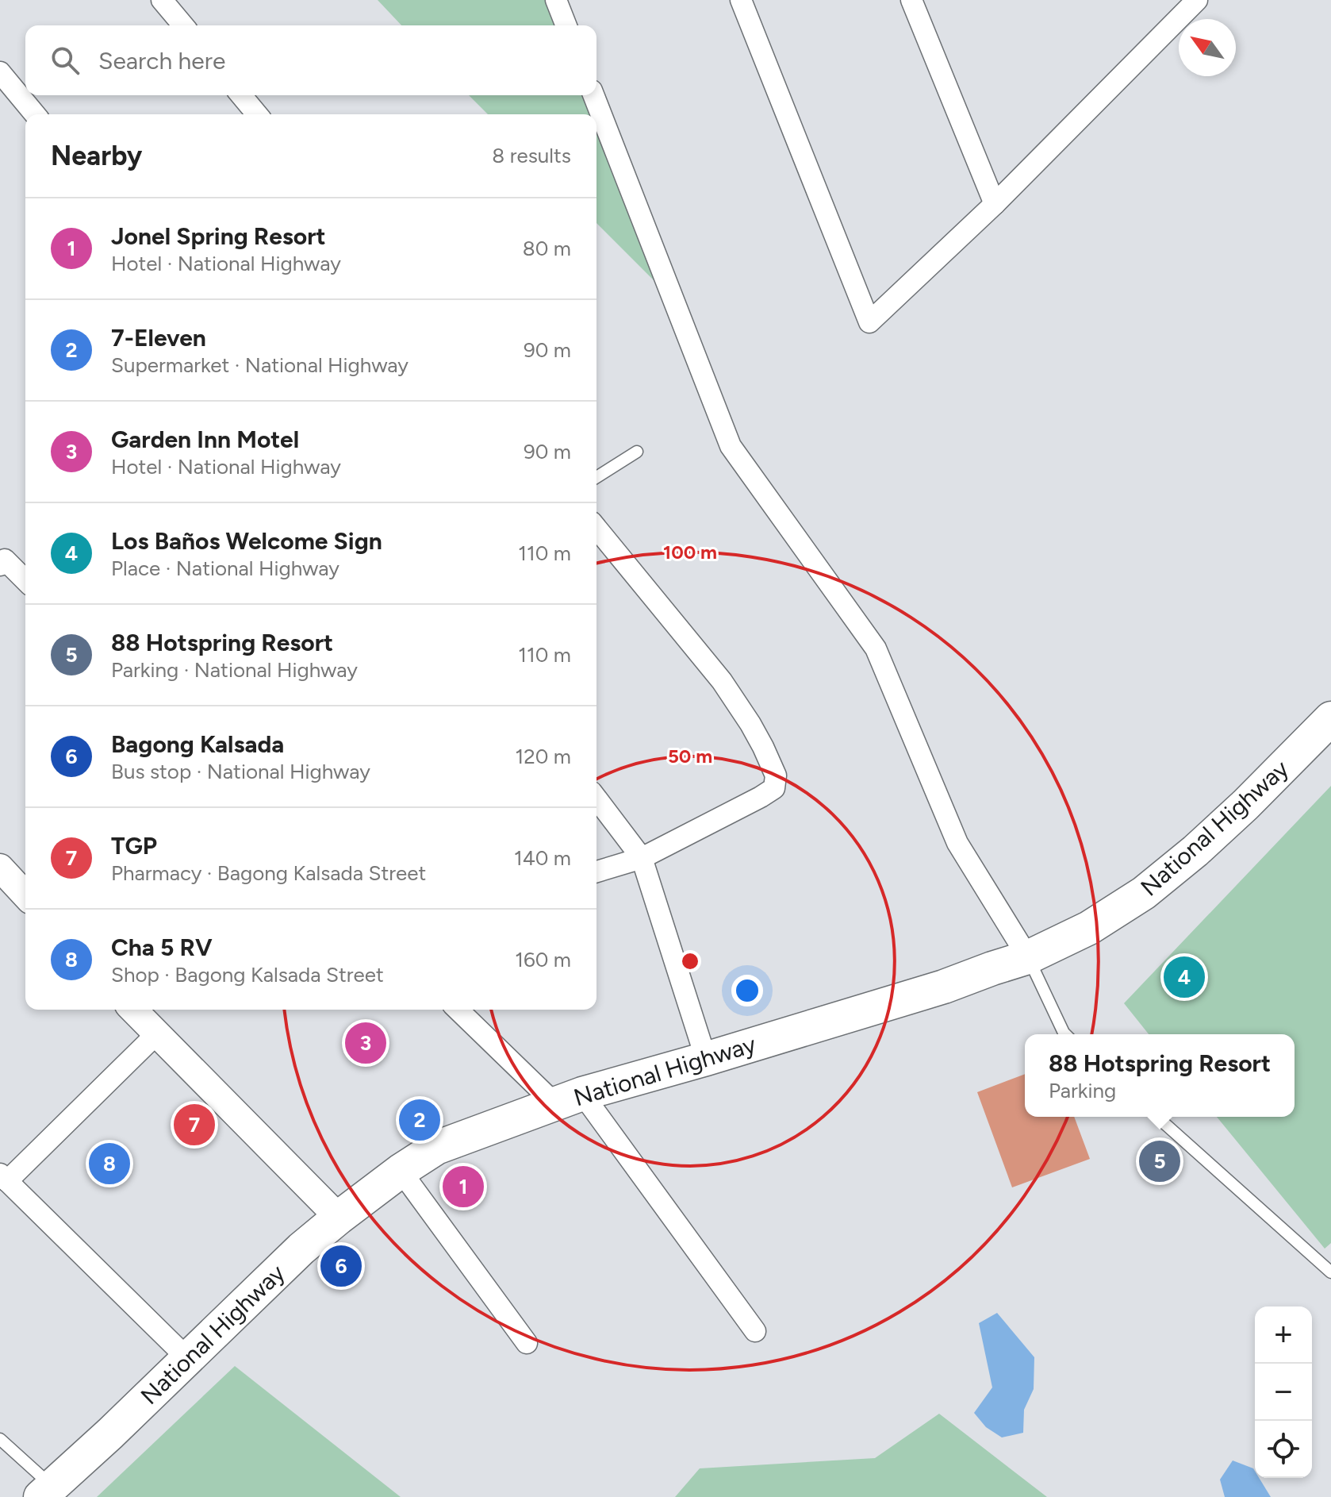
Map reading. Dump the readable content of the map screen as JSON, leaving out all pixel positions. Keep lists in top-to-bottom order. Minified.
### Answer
{"streets":{"main road":["National Highway"]},"north":"top left","page":{"search":"Search here","heading":["Nearby","8 results"],"list":[{"mark":"1","name":"Jonel Spring Resort","note":"Hotel · National Highway","value":"80 m"},{"mark":"2","name":"7-Eleven","note":"Supermarket · National Highway","value":"90 m"},{"mark":"3","name":"Garden Inn Motel","note":"Hotel · National Highway","value":"90 m"},{"mark":"4","name":"Los Baños Welcome Sign","note":"Place · National Highway","value":"110 m"},{"mark":"5","name":"88 Hotspring Resort","note":"Parking · National Highway","value":"110 m"},{"mark":"6","name":"Bagong Kalsada","note":"Bus stop · National Highway","value":"120 m"},{"mark":"7","name":"TGP","note":"Pharmacy · Bagong Kalsada Street","value":"140 m"},{"mark":"8","name":"Cha 5 RV","note":"Shop · Bagong Kalsada Street","value":"160 m"}],"pins":["4","3","2","7","5","8","1","6"],"popup":["88 Hotspring Resort","Parking"],"map_buttons":["+","−"]},"rings":["100 m","50 m"]}
